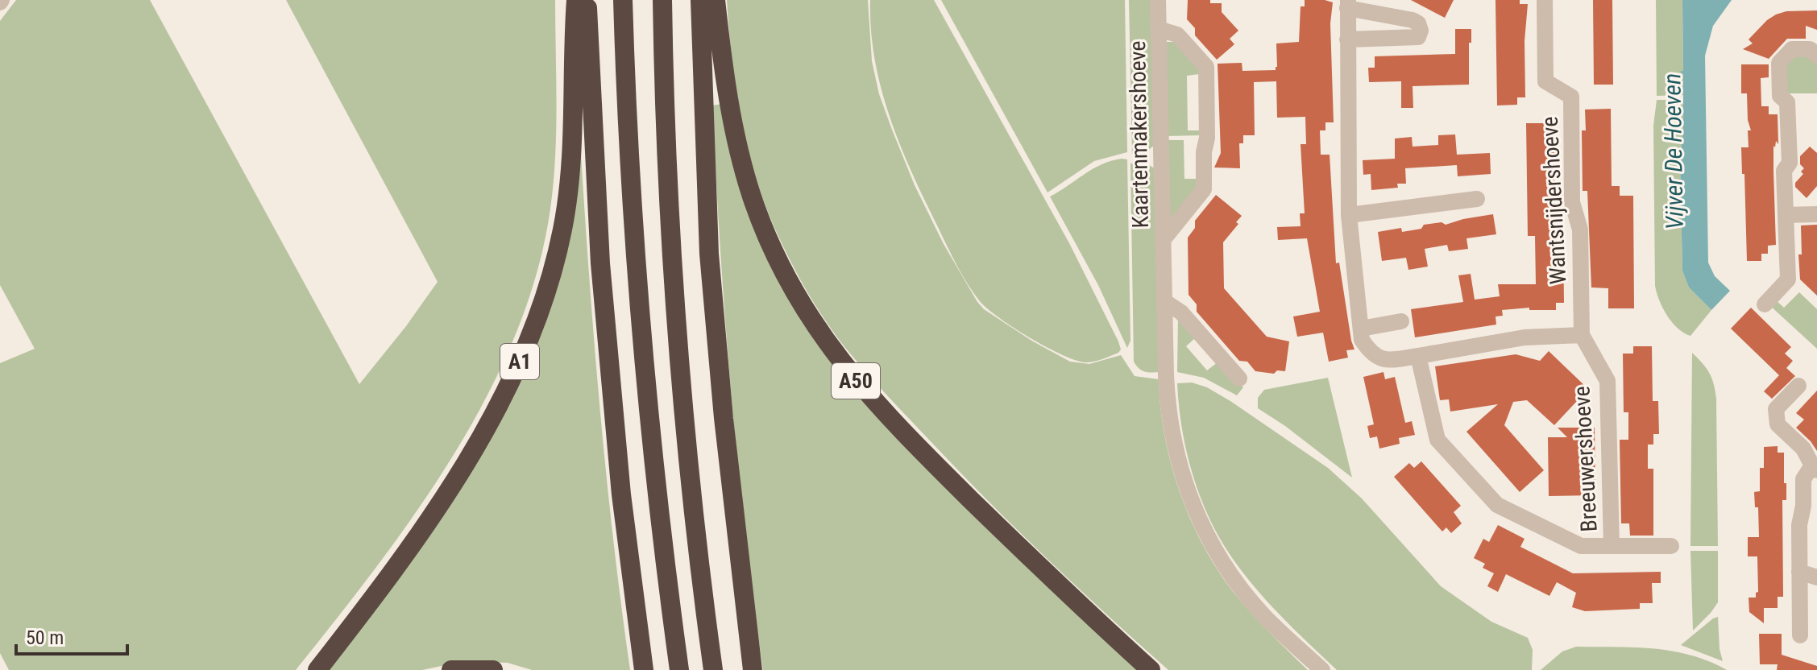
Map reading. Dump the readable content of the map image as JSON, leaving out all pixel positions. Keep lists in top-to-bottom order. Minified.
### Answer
{"streets":{"highway":["A1","A50"],"street":["Kaartenmakershoeve","Wantsnijdershoeve","Breeuwershoeve"]},"crossings":[["Wantsnijdershoeve","Breeuwershoeve"]],"water":["Vijver De Hoeven"],"scale_bar":"50 m"}
